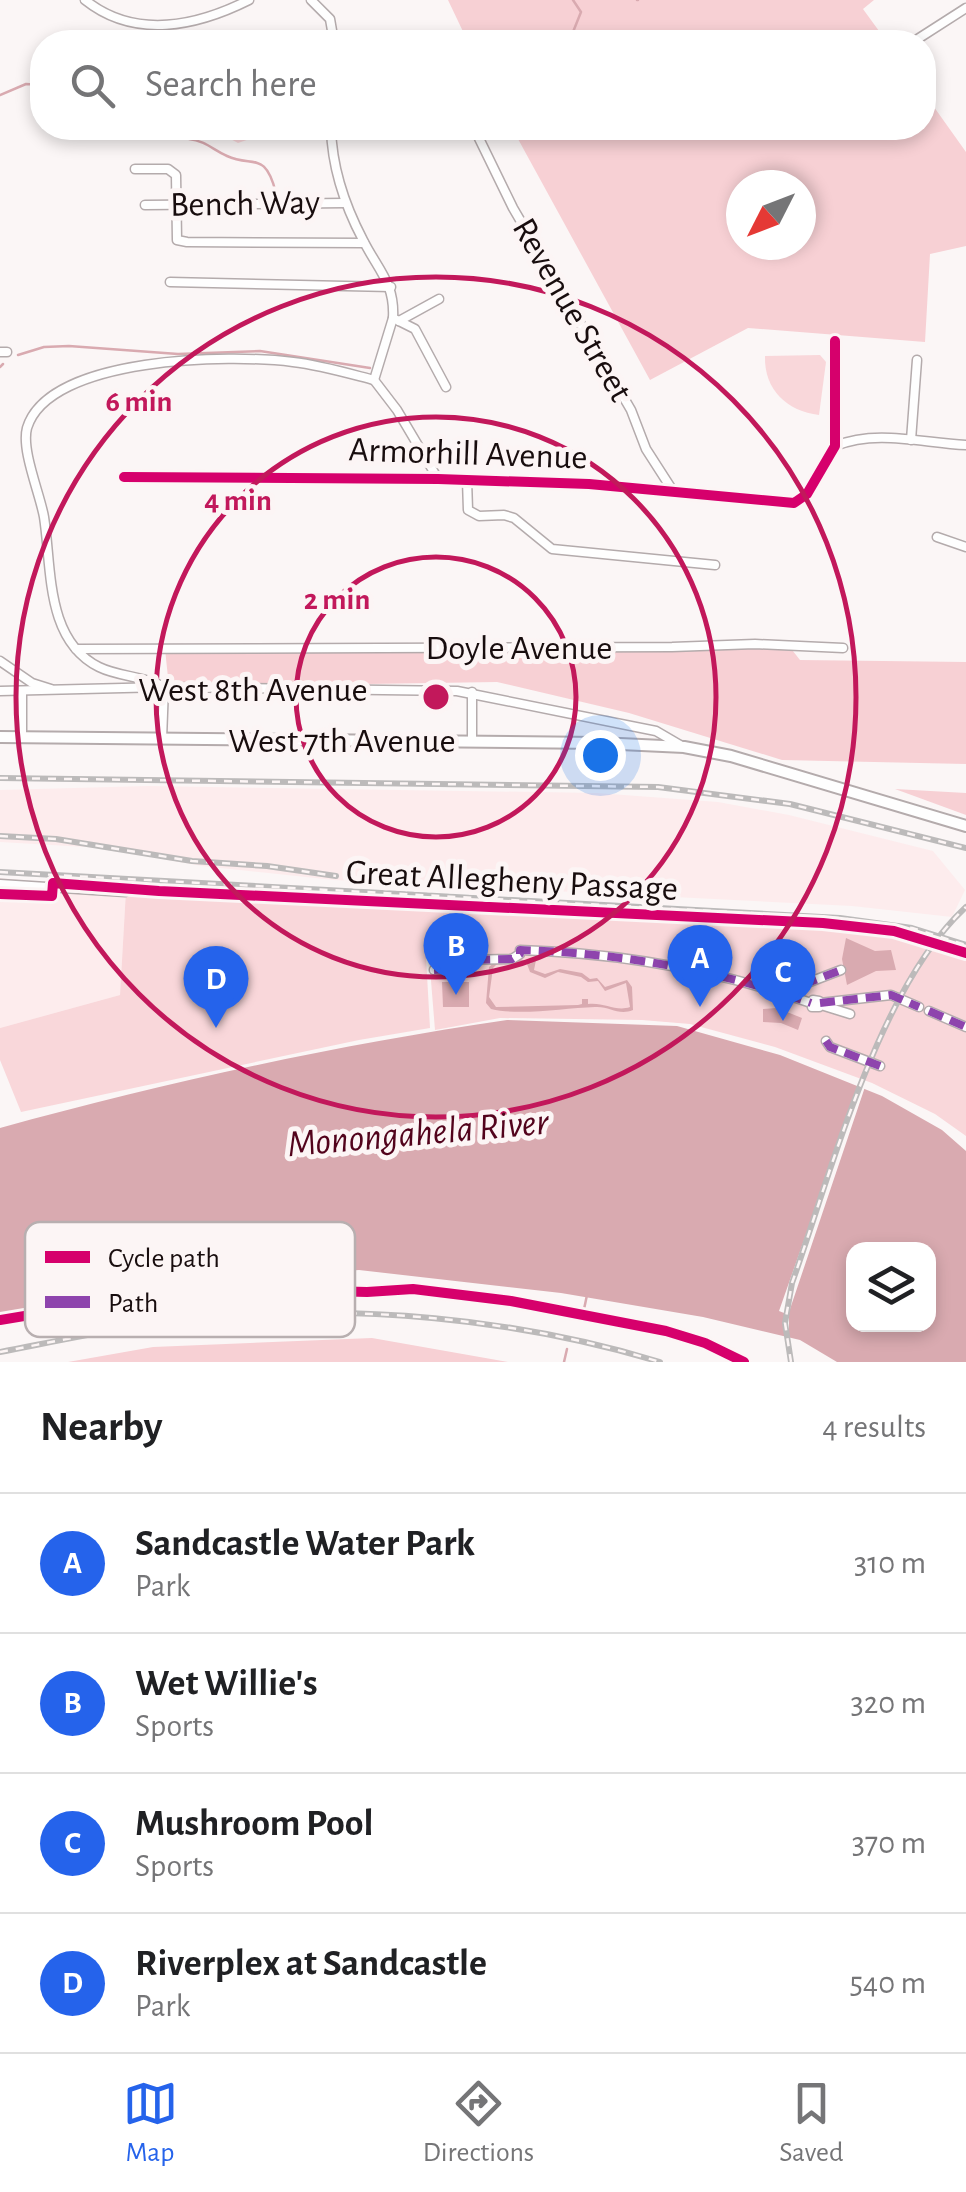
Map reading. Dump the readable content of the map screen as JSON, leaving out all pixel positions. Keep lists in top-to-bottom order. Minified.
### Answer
{"streets":{"main road":["West 8th Avenue","West 7th Avenue"],"street":["Bench Way","Revenue Street","Armorhill Avenue","Doyle Avenue"],"cycle path":["Great Allegheny Passage"]},"crossings":[["Revenue Street","Armorhill Avenue"],["West 8th Avenue","West 7th Avenue"]],"water":["Monongahela River"],"legend":["Cycle path","Path"],"north":"bottom left","page":{"search":"Search here","pins":["B","A","C","D"],"heading":["Nearby","4 results"],"list":[{"mark":"A","name":"Sandcastle Water Park","note":"Park","value":"310 m"},{"mark":"B","name":"Wet Willie's","note":"Sports","value":"320 m"},{"mark":"C","name":"Mushroom Pool","note":"Sports","value":"370 m"},{"mark":"D","name":"Riverplex at Sandcastle","note":"Park","value":"540 m"}],"nav":["Map","Directions","Saved"]},"rings":["6 min","4 min","2 min"]}
